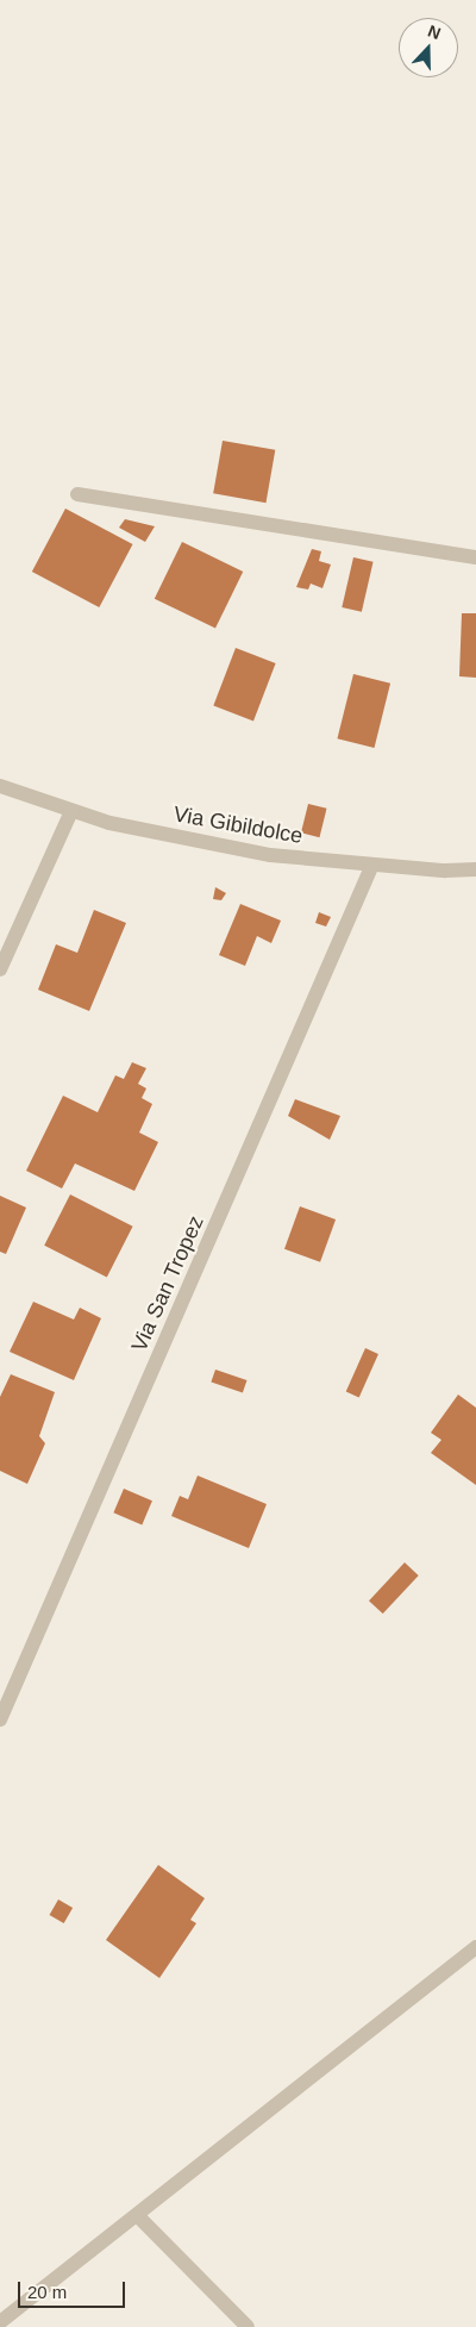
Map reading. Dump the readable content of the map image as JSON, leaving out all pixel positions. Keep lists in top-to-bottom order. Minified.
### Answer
{"streets":{"street":["Via Gibildolce","Via San Tropez"]},"crossings":[["Via Gibildolce","Via San Tropez"]],"scale_bar":"20 m","north":"top"}
